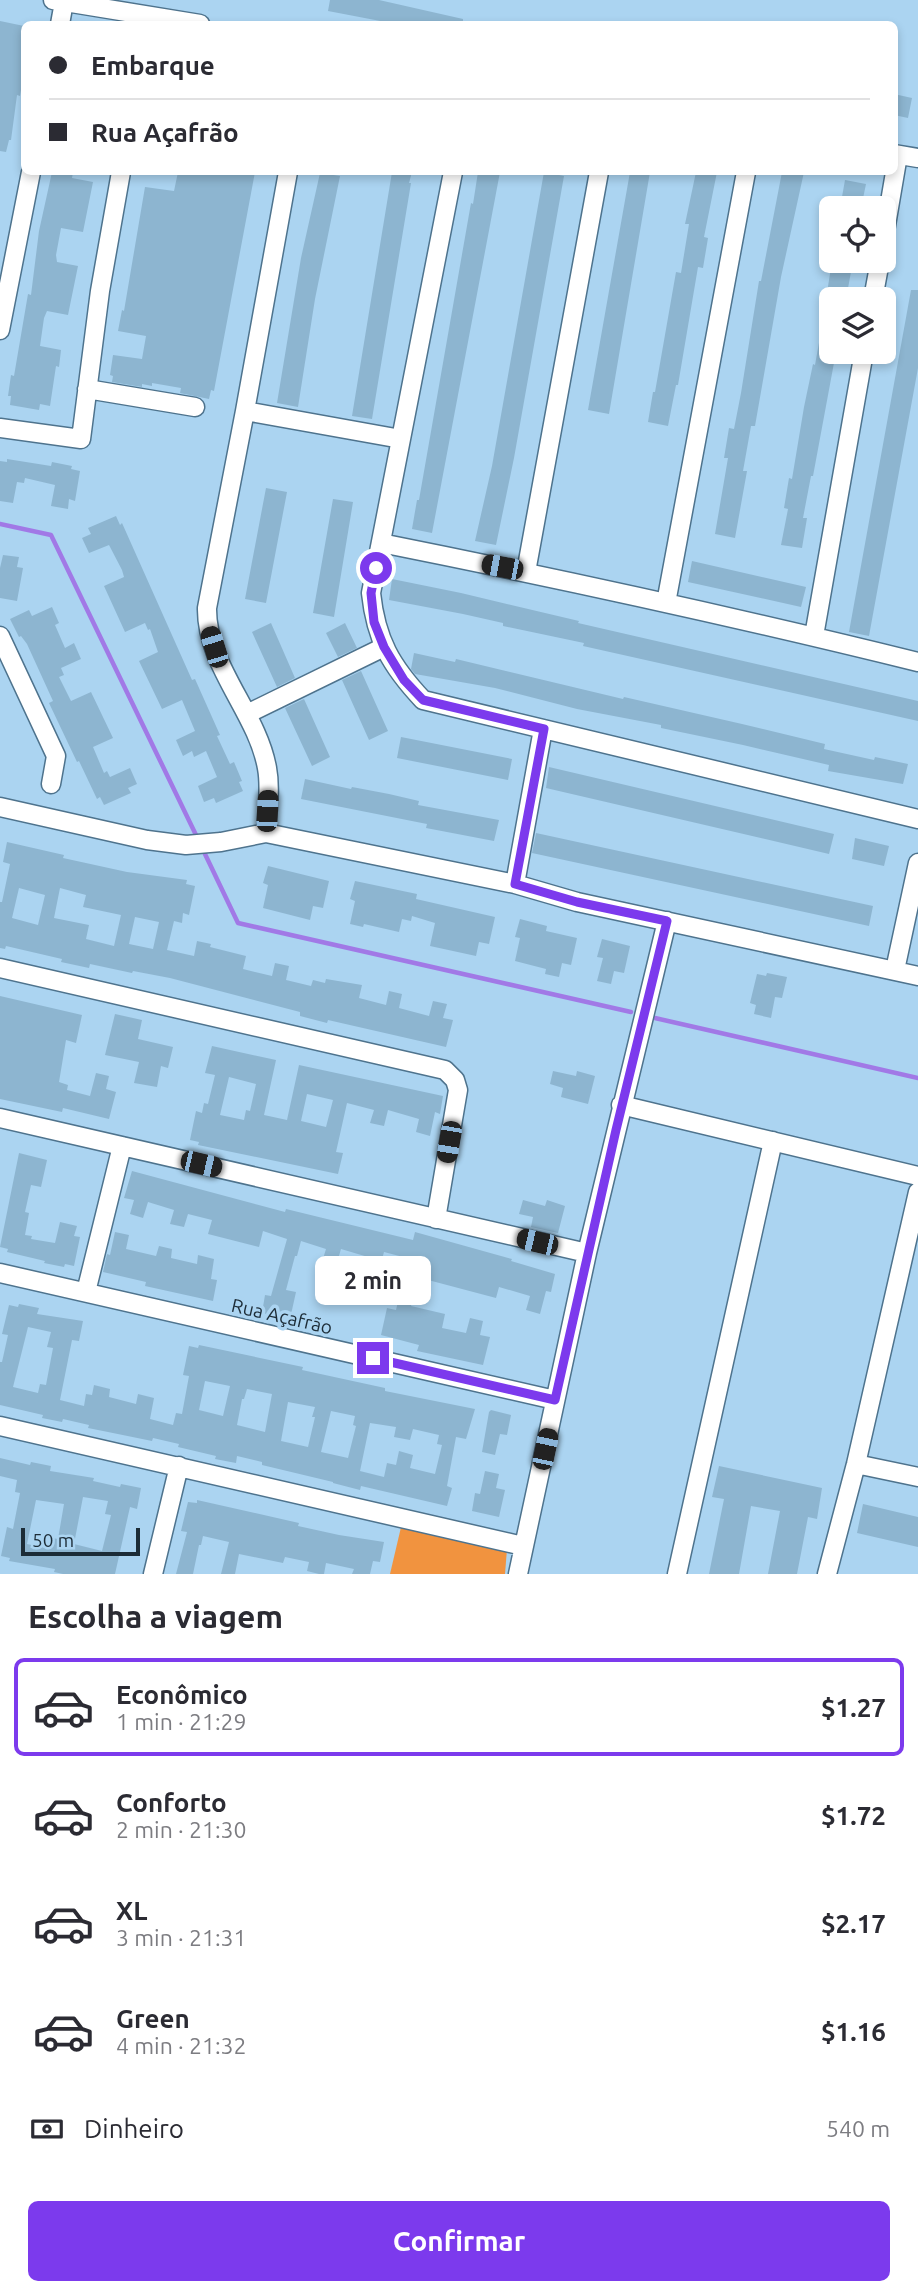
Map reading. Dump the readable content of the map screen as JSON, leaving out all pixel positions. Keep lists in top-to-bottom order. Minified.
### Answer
{"streets":{"street":["Rua Açafrão"]},"scale_bar":"50 m","page":{"banner":["Embarque","Rua Açafrão"],"bubble":"2 min","scale":"50 m","heading":"Escolha a viagem","list":[{"name":"Econômico","note":"1 min · 21:29","value":"$1.27"},{"name":"Conforto","note":"2 min · 21:30","value":"$1.72"},{"name":"XL","note":"3 min · 21:31","value":"$2.17"},{"name":"Green","note":"4 min · 21:32","value":"$1.16"}],"pay":["Dinheiro","540 m"],"buttons":"Confirmar"}}
